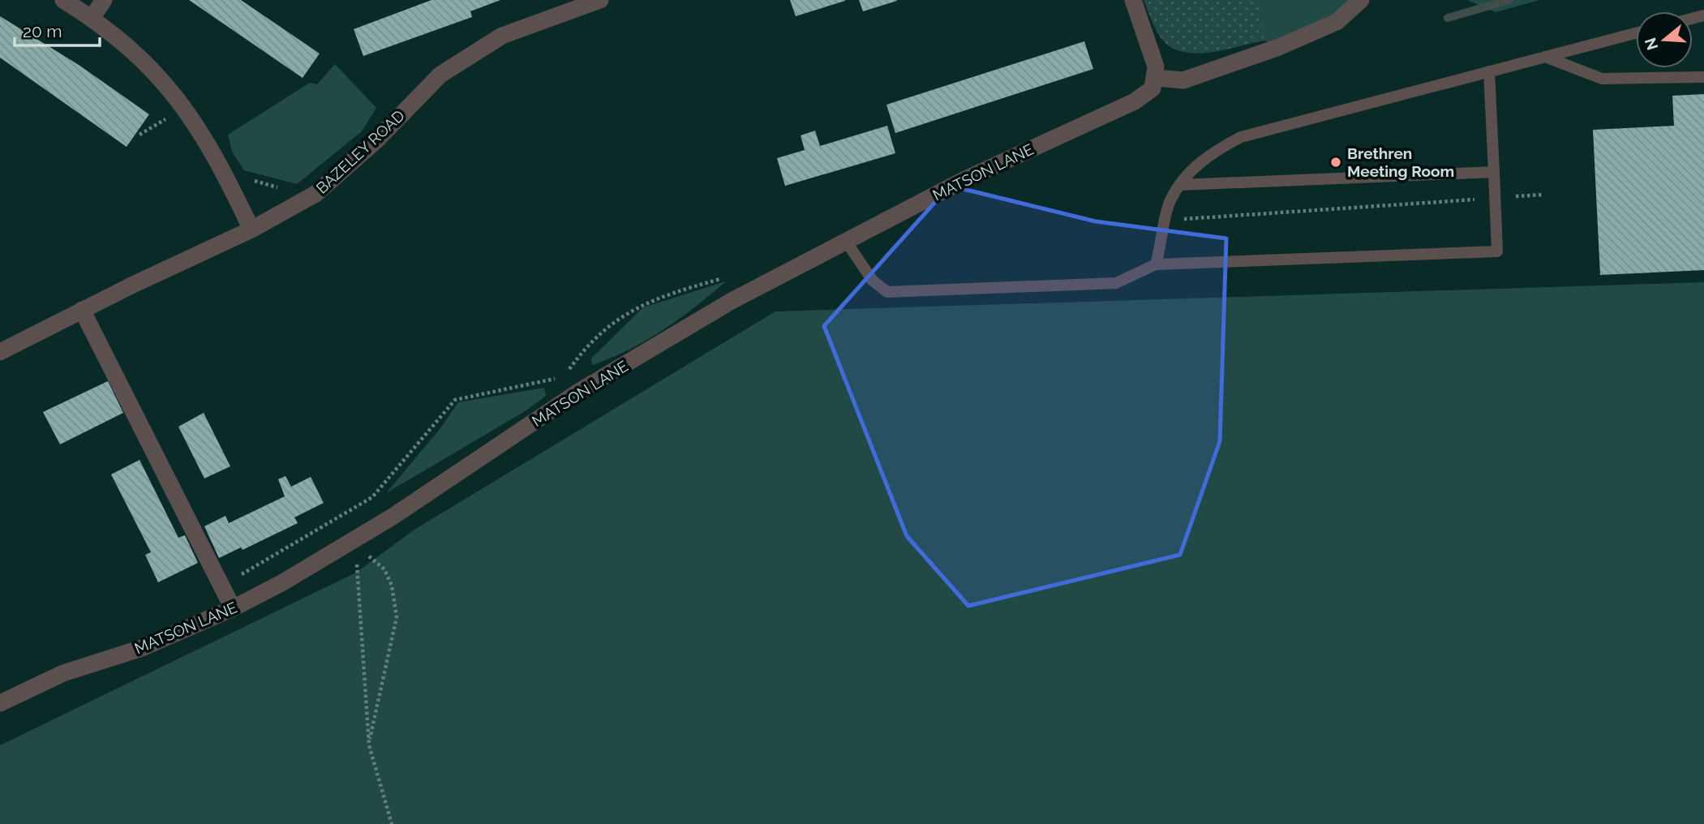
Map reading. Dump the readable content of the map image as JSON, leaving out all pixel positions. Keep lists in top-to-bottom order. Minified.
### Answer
{"streets":{"street":["BAZELEY ROAD","MATSON LANE"]},"places":["Brethren Meeting Room"],"scale_bar":"20 m","north":"left"}
